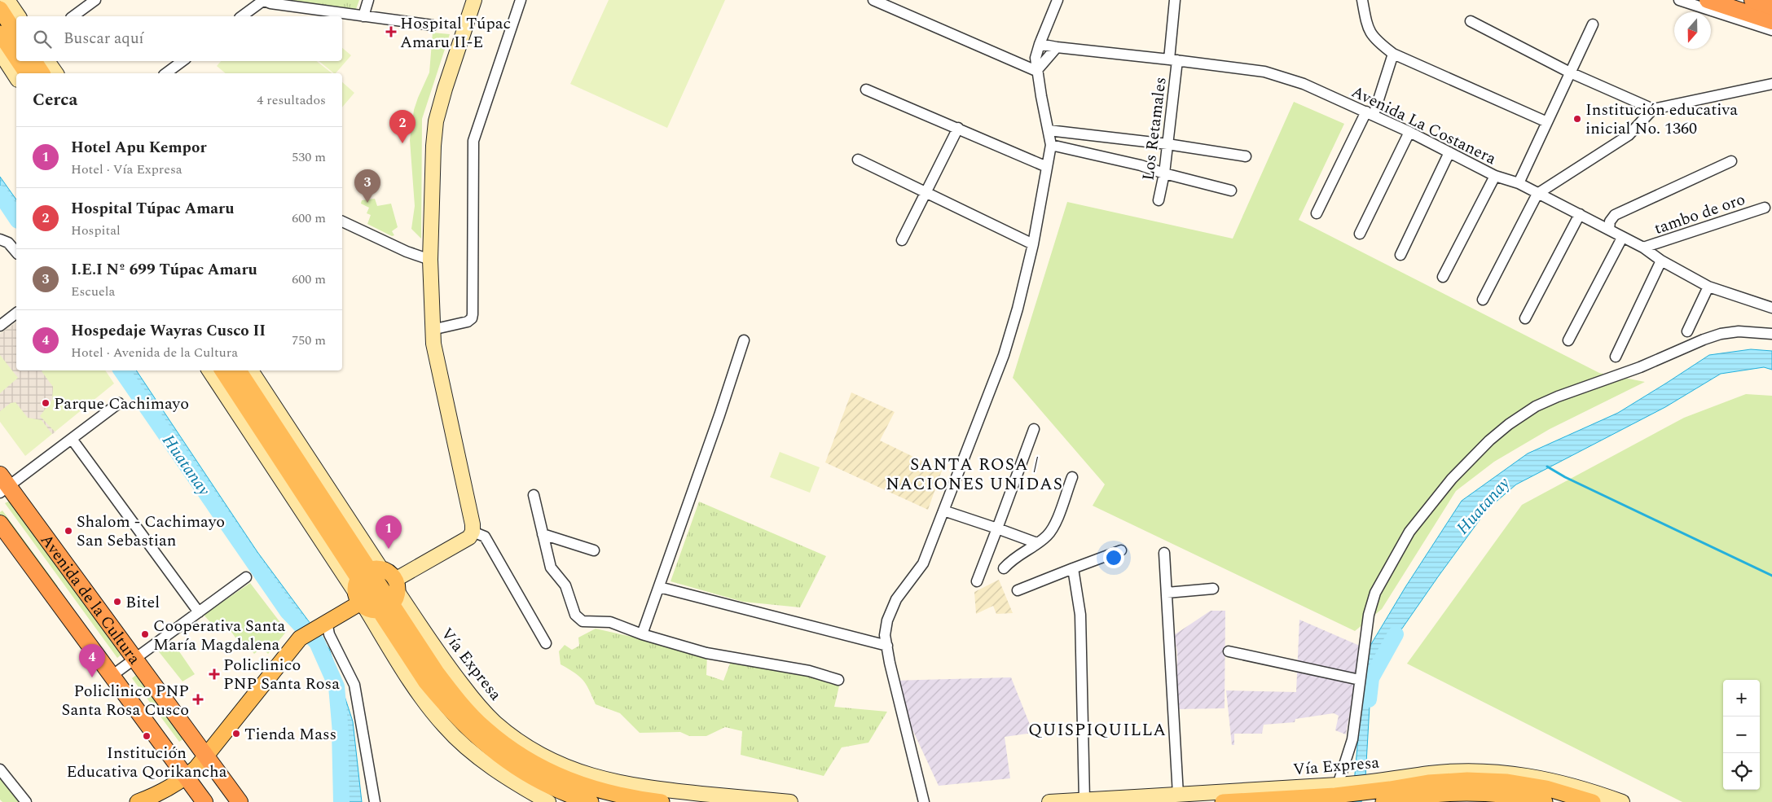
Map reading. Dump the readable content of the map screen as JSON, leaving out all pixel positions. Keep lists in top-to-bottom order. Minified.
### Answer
{"streets":{"highway":["Avenida de la Cultura"],"main road":["Vía Expresa"],"street":["Avenida La Costanera","Los Retamales","tambo de oro"]},"crossings":[["Avenida La Costanera","Los Retamales"],["Avenida La Costanera","tambo de oro"]],"districts":["SANTA ROSA / NACIONES UNIDAS","QUISPIQUILLA"],"water":["Huatanay"],"places":{"health":["Hospital Túpac Amaru II-E","Policlinico PNP Santa Rosa","Policlinico PNP Santa Rosa Cusco"],"other":["Institución educativa inicial No. 1360","Parque Cachimayo","Shalom - Cachimayo San Sebastian","Bitel","Cooperativa Santa María Magdalena","Tienda Mass","Institución Educativa Qorikancha"]},"north":"bottom","page":{"search":"Buscar aquí","heading":["Cerca","4 resultados"],"pins":["2","3","1","4"],"list":[{"mark":"1","name":"Hotel Apu Kempor","note":"Hotel · Vía Expresa","value":"530 m"},{"mark":"2","name":"Hospital Túpac Amaru","note":"Hospital","value":"600 m"},{"mark":"3","name":"I.E.I Nº 699 Túpac Amaru","note":"Escuela","value":"600 m"},{"mark":"4","name":"Hospedaje Wayras Cusco II","note":"Hotel · Avenida de la Cultura","value":"750 m"}],"map_buttons":["+","−"]}}
